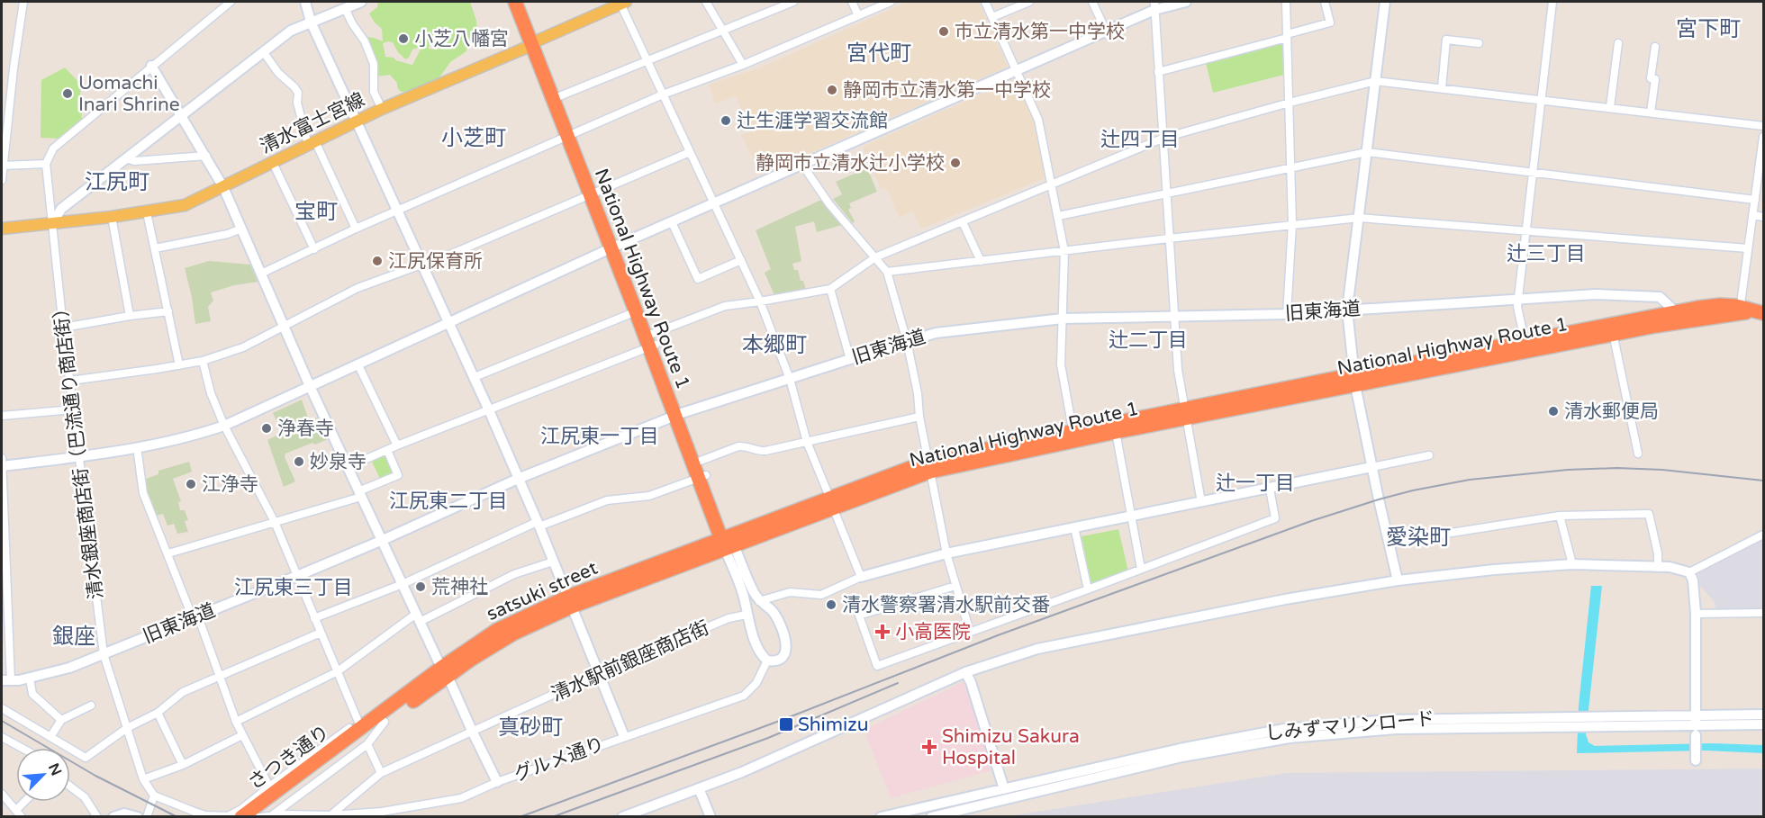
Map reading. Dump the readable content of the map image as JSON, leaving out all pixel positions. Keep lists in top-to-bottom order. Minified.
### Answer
{"streets":{"highway":["National Highway Route 1","satsuki street","さつき通り"],"main road":["清水富士宮線"],"street":["旧東海道","清水銀座商店街（巴流通り商店街）","清水駅前銀座商店街","しみずマリンロード","グルメ通り"]},"crossings":[["清水富士宮線","National Highway Route 1"],["清水富士宮線","清水銀座商店街（巴流通り商店街）"],["National Highway Route 1","旧東海道"],["National Highway Route 1","satsuki street"],["旧東海道","清水銀座商店街（巴流通り商店街）"],["satsuki street","さつき通り"],["清水駅前銀座商店街","グルメ通り"]],"districts":["宮下町","宮代町","小芝町","辻四丁目","江尻町","宝町","辻三丁目","辻二丁目","本郷町","江尻東一丁目","辻一丁目","江尻東二丁目","愛染町","江尻東三丁目","銀座","真砂町"],"places":{"other":["市立清水第一中学校","小芝八幡宮","静岡市立清水第一中学校","Uomachi Inari Shrine","辻生涯学習交流館","静岡市立清水辻小学校","江尻保育所","清水郵便局","浄春寺","妙泉寺","江浄寺","荒神社","清水警察署清水駅前交番"],"health":["小高医院","Shimizu Sakura Hospital"],"transit":["Shimizu"]},"north":"top right"}
